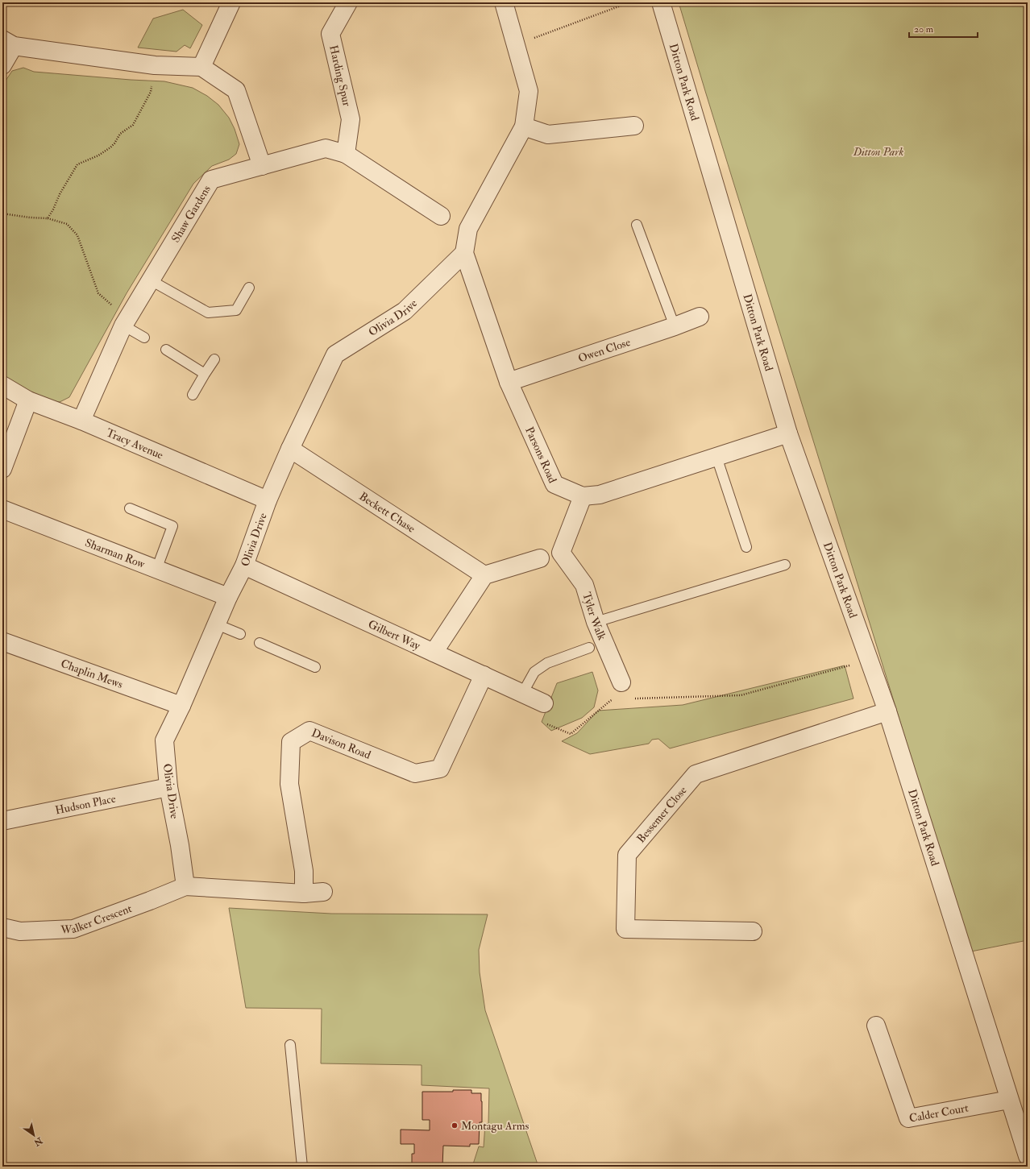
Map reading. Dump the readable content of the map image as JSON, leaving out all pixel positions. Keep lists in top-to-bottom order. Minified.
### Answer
{"streets":{"street":["Harding Spur","Ditton Park Road","Shaw Gardens","Olivia Drive","Owen Close","Tracy Avenue","Parsons Road","Beckett Chase","Sharman Row","Tyler Walk","Gilbert Way","Chaplin Mews","Davison Road","Hudson Place","Bessemer Close","Walker Crescent","Calder Court"]},"crossings":[["Harding Spur","Shaw Gardens"],["Ditton Park Road","Parsons Road"],["Ditton Park Road","Bessemer Close"],["Ditton Park Road","Calder Court"],["Shaw Gardens","Tracy Avenue"],["Olivia Drive","Tracy Avenue"],["Olivia Drive","Parsons Road"],["Olivia Drive","Beckett Chase"],["Olivia Drive","Sharman Row"],["Olivia Drive","Gilbert Way"],["Olivia Drive","Chaplin Mews"],["Olivia Drive","Hudson Place"],["Olivia Drive","Walker Crescent"],["Owen Close","Parsons Road"],["Parsons Road","Tyler Walk"],["Gilbert Way","Davison Road"]],"parks":["Ditton Park"],"places":["Montagu Arms"],"scale_bar":"20 m","north":"bottom right"}
